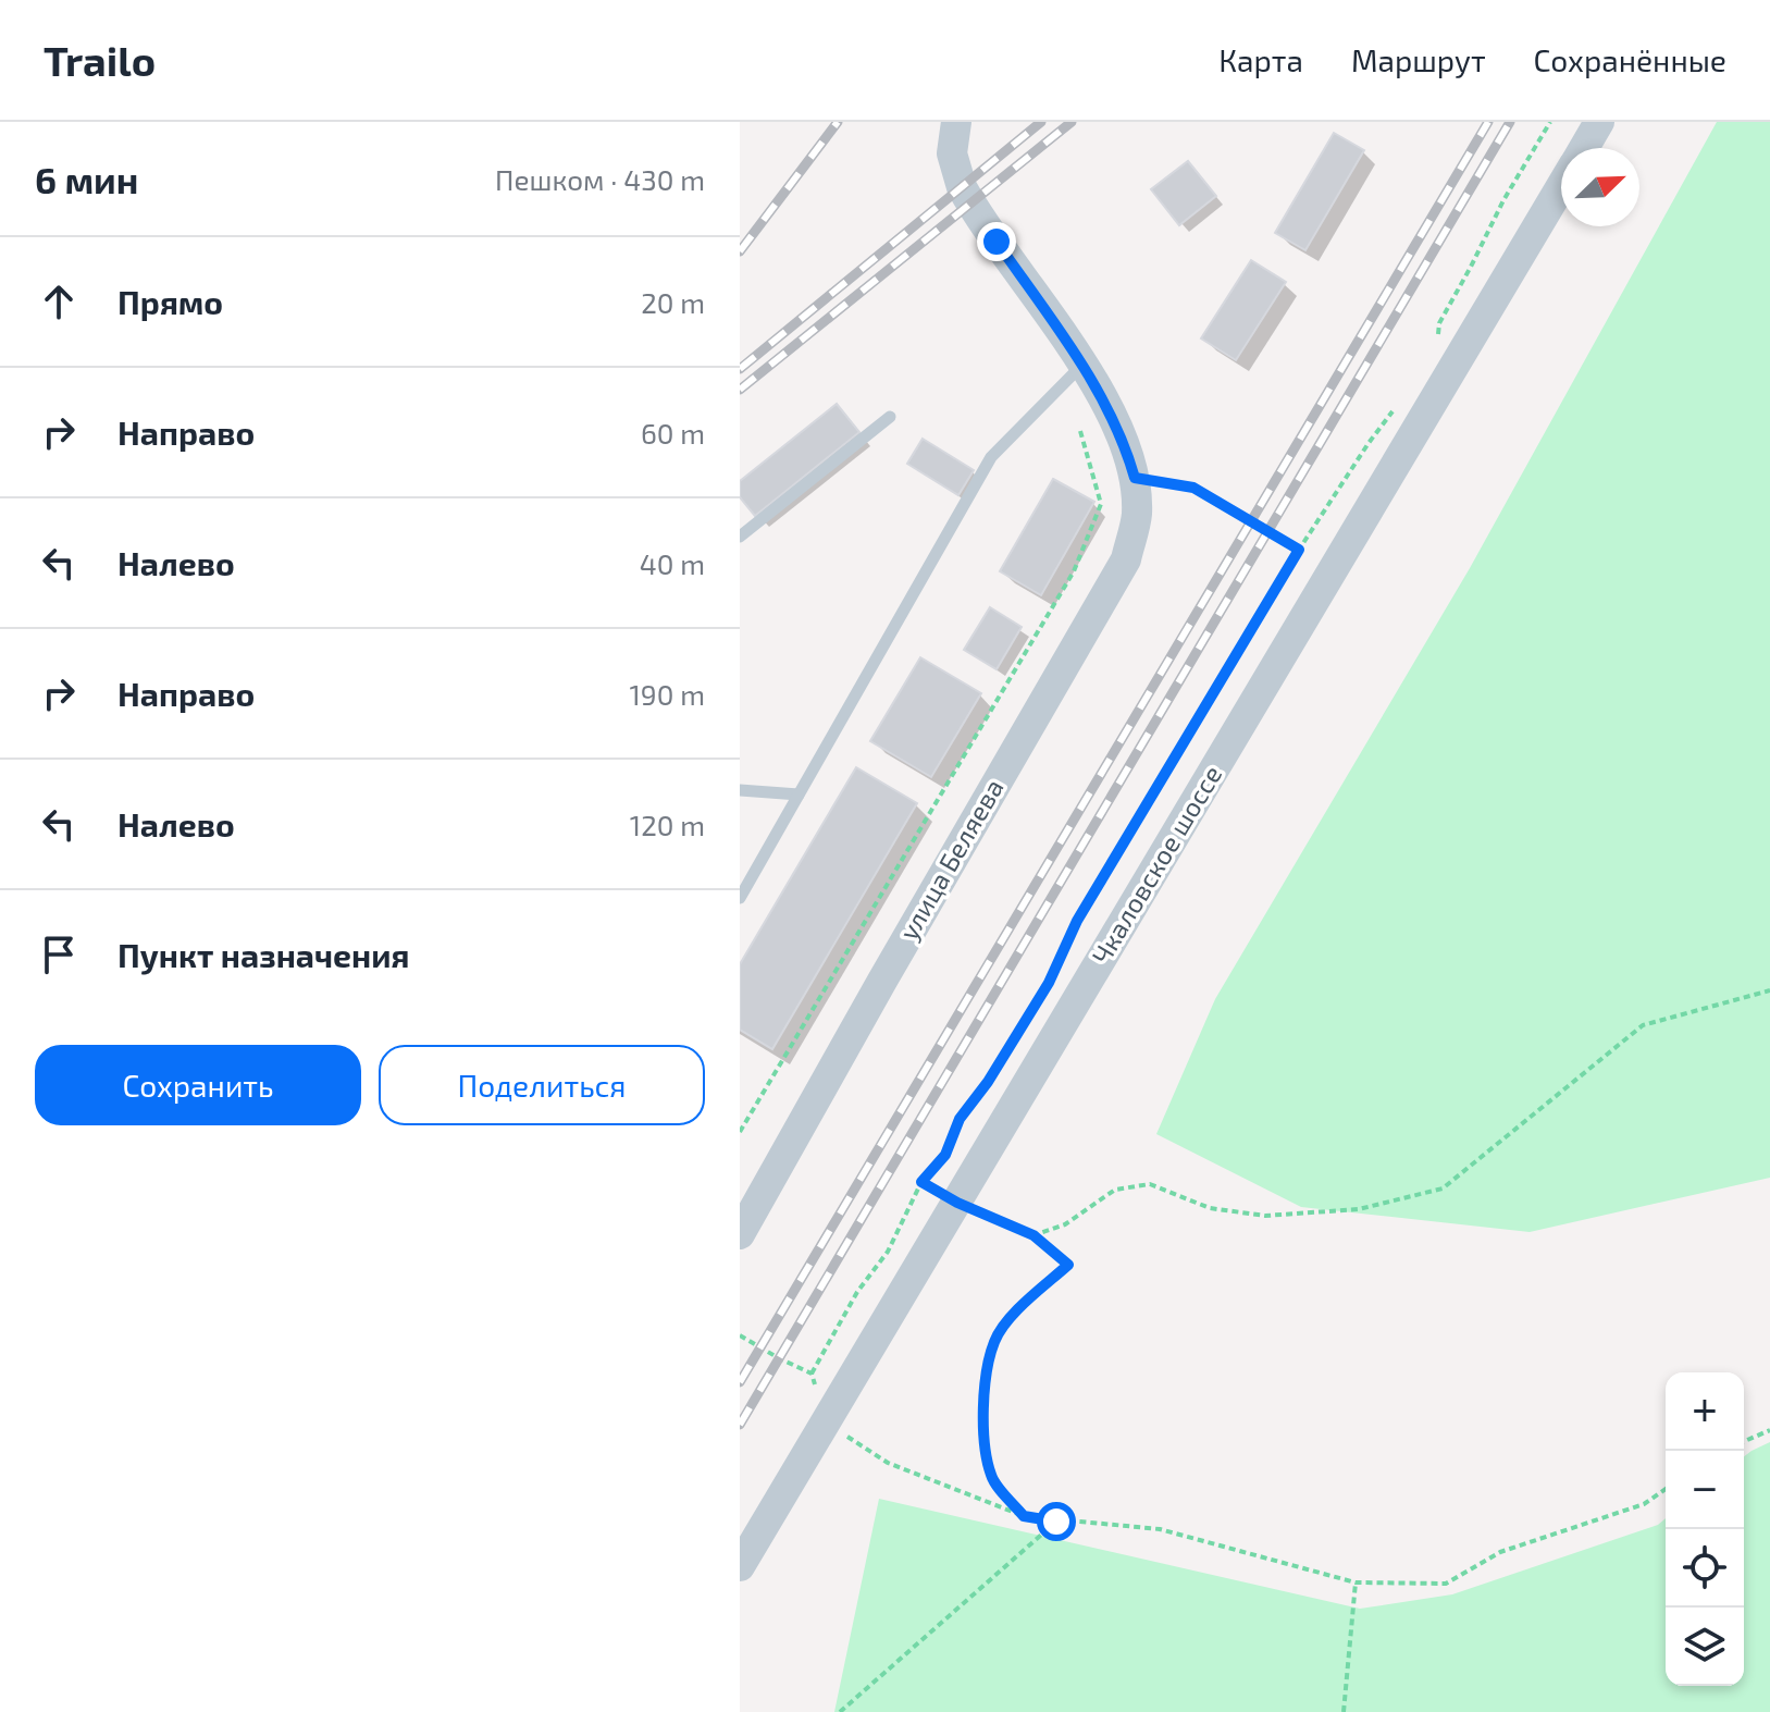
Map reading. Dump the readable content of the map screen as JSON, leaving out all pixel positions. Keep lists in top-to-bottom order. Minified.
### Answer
{"streets":{"street":["улица Беляева","Чкаловское шоссе"]},"north":"top right","page":{"header":"Trailo","nav":["Карта","Маршрут","Сохранённые"],"heading":["6 мин","Пешком · 430 m"],"list":[["Прямо","20 m"],["Направо","60 m"],["Налево","40 m"],["Направо","190 m"],["Налево","120 m"],"Пункт назначения"],"buttons":["Сохранить","Поделиться"],"map_buttons":["+","−"]}}
